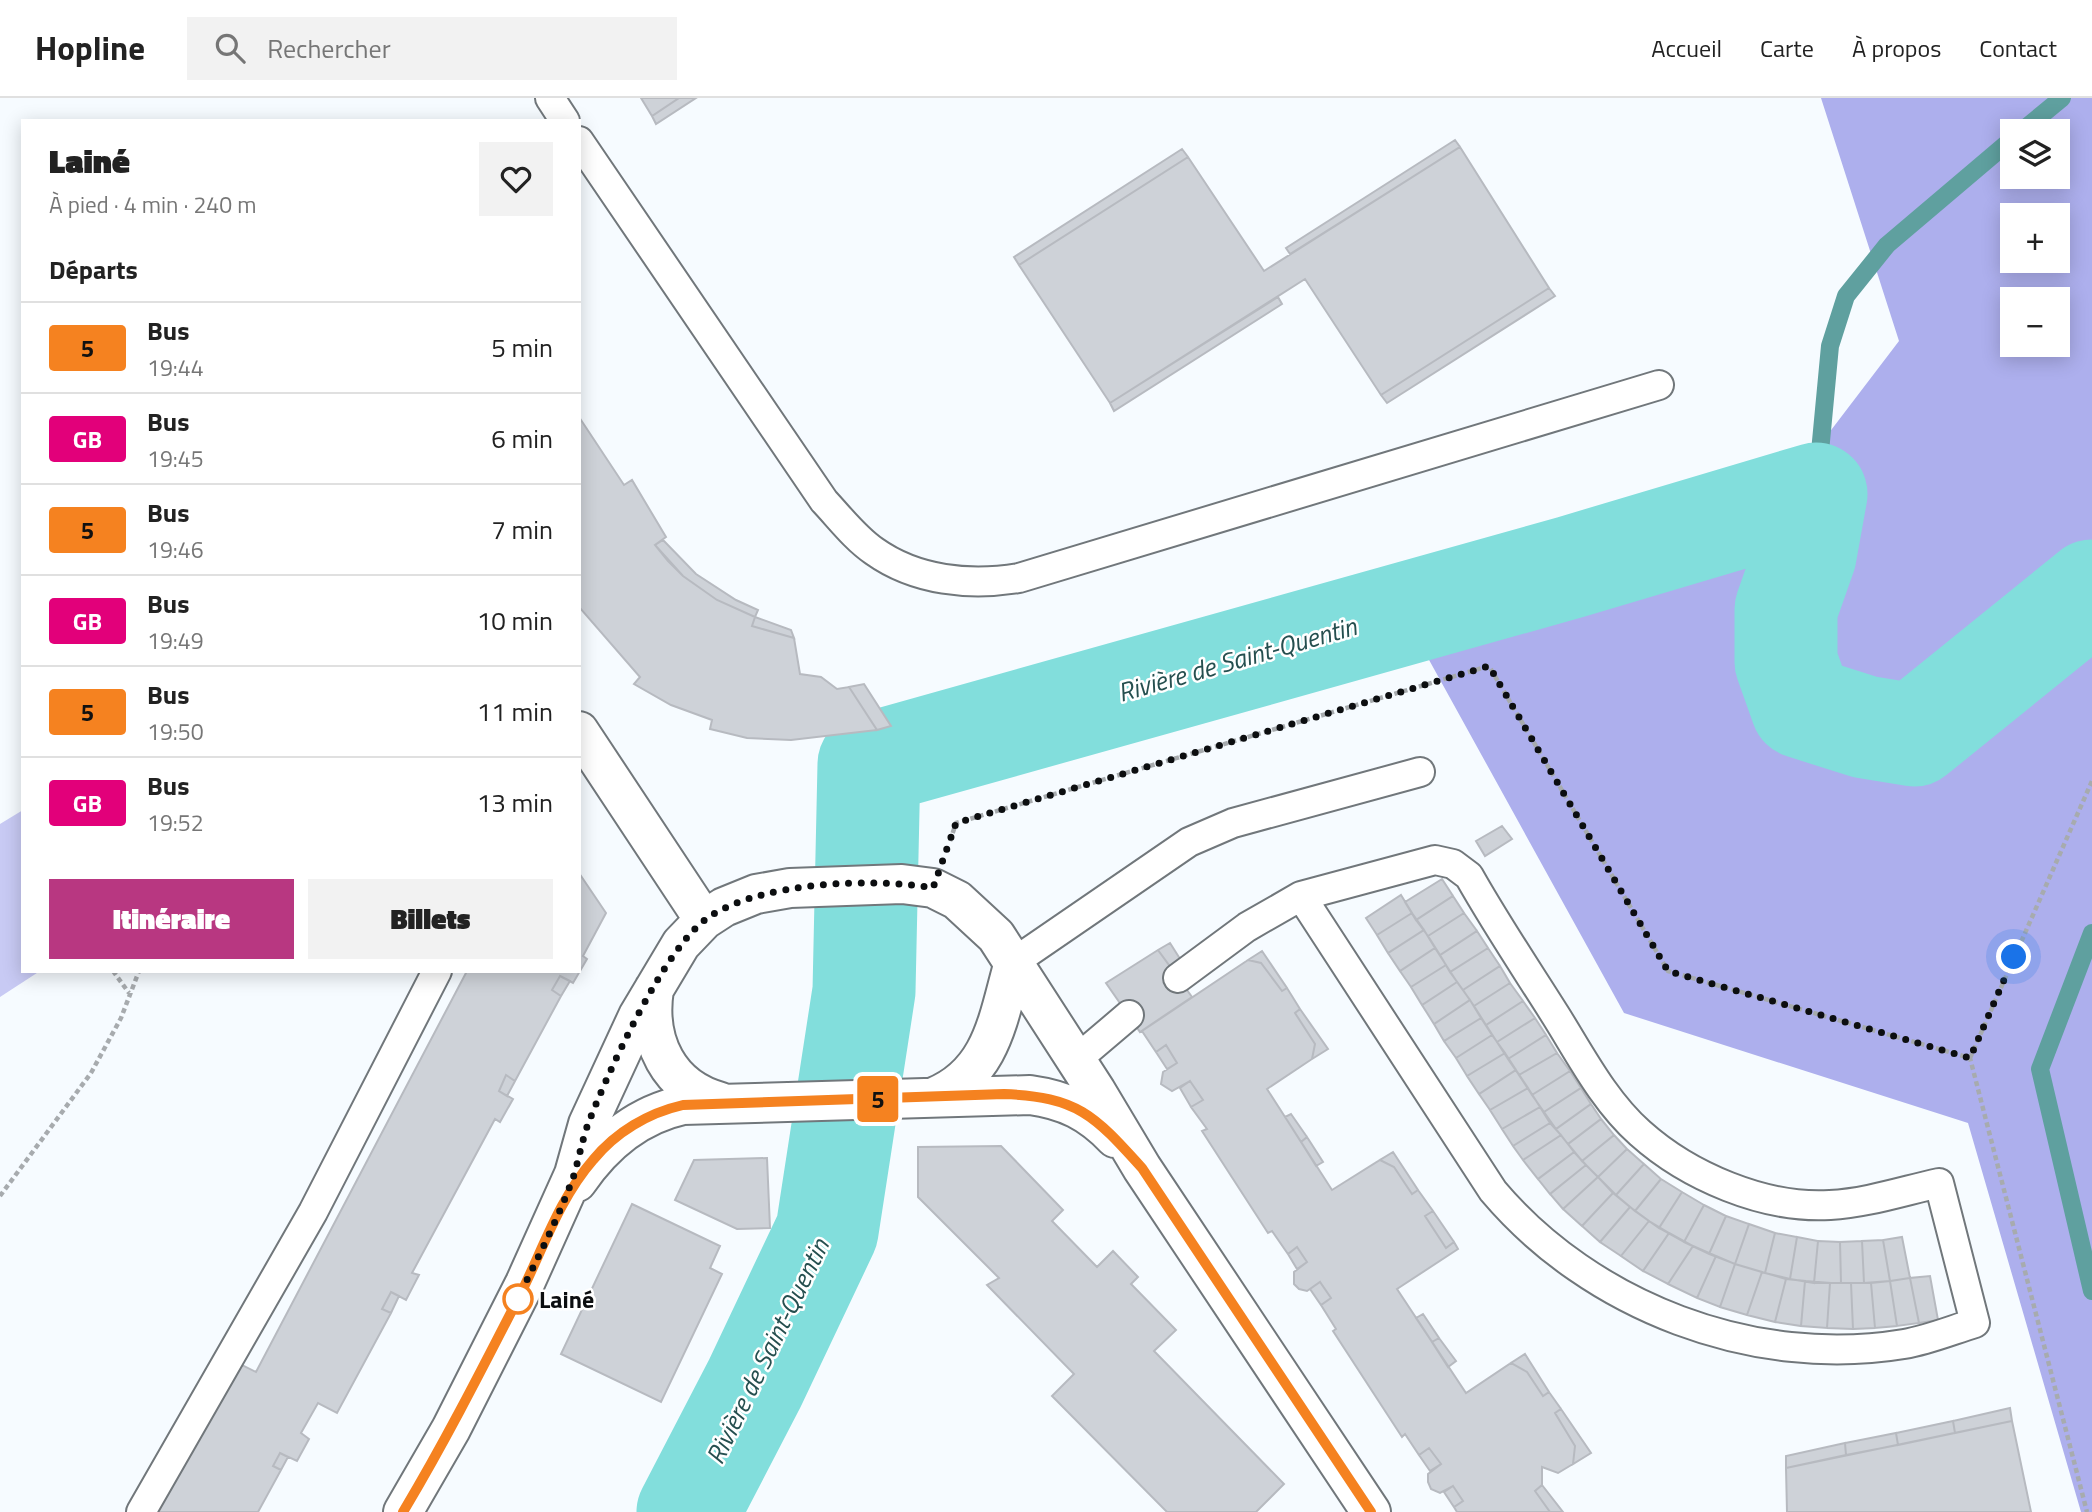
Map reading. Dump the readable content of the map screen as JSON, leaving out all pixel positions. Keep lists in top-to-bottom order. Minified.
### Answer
{"water":["Rivière de Saint-Quentin"],"places":["Lainé"],"lines":["bus line 5"],"page":{"header":"Hopline","search":"Rechercher","nav":["Accueil","Carte","À propos","Contact"],"on_map":"5","map_buttons":["+","−"],"heading":[["Lainé","À pied · 4 min · 240 m"],"Départs"],"list":[{"mark":"5","name":"Bus","note":"19:44","value":"5 min"},{"mark":"GB","name":"Bus","note":"19:45","value":"6 min"},{"mark":"5","name":"Bus","note":"19:46","value":"7 min"},{"mark":"GB","name":"Bus","note":"19:49","value":"10 min"},{"mark":"5","name":"Bus","note":"19:50","value":"11 min"},{"mark":"GB","name":"Bus","note":"19:52","value":"13 min"}],"buttons":["Itinéraire","Billets"]}}
